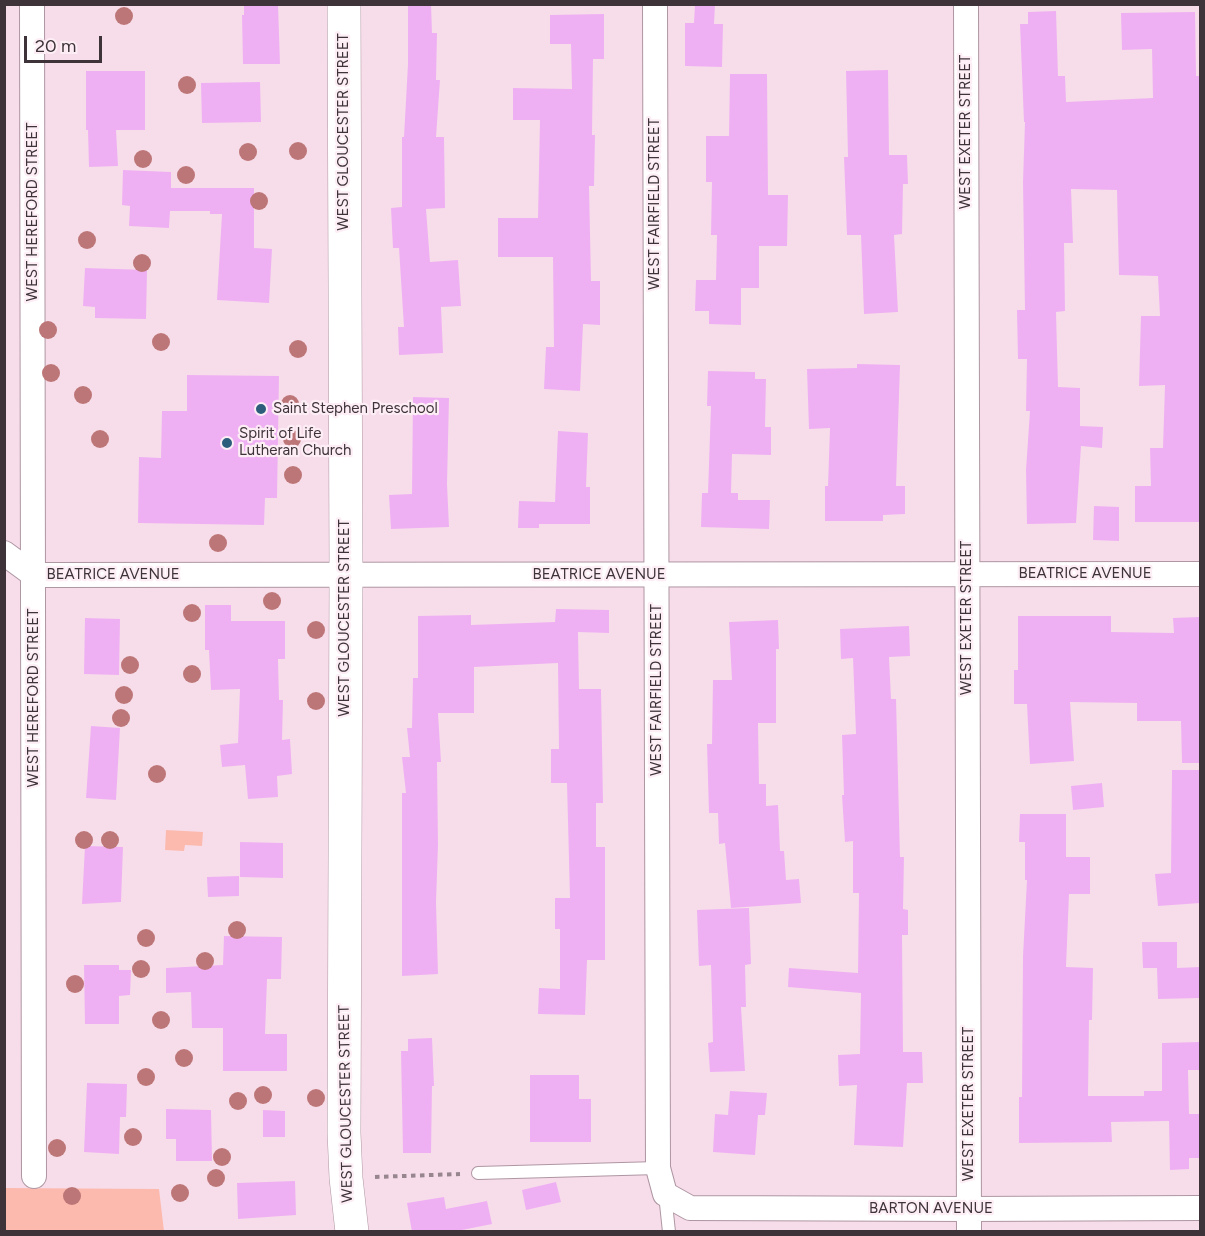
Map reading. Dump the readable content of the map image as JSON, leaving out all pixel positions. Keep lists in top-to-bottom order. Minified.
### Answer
{"streets":{"street":["WEST GLOUCESTER STREET","WEST EXETER STREET","WEST FAIRFIELD STREET","WEST HEREFORD STREET","BEATRICE AVENUE","BARTON AVENUE"]},"crossings":[["WEST GLOUCESTER STREET","BEATRICE AVENUE"],["WEST EXETER STREET","BEATRICE AVENUE"],["WEST EXETER STREET","BARTON AVENUE"],["WEST FAIRFIELD STREET","BEATRICE AVENUE"],["WEST FAIRFIELD STREET","BARTON AVENUE"],["WEST HEREFORD STREET","BEATRICE AVENUE"]],"places":["Saint Stephen Preschool","Spirit of Life Lutheran Church"],"scale_bar":"20 m"}
